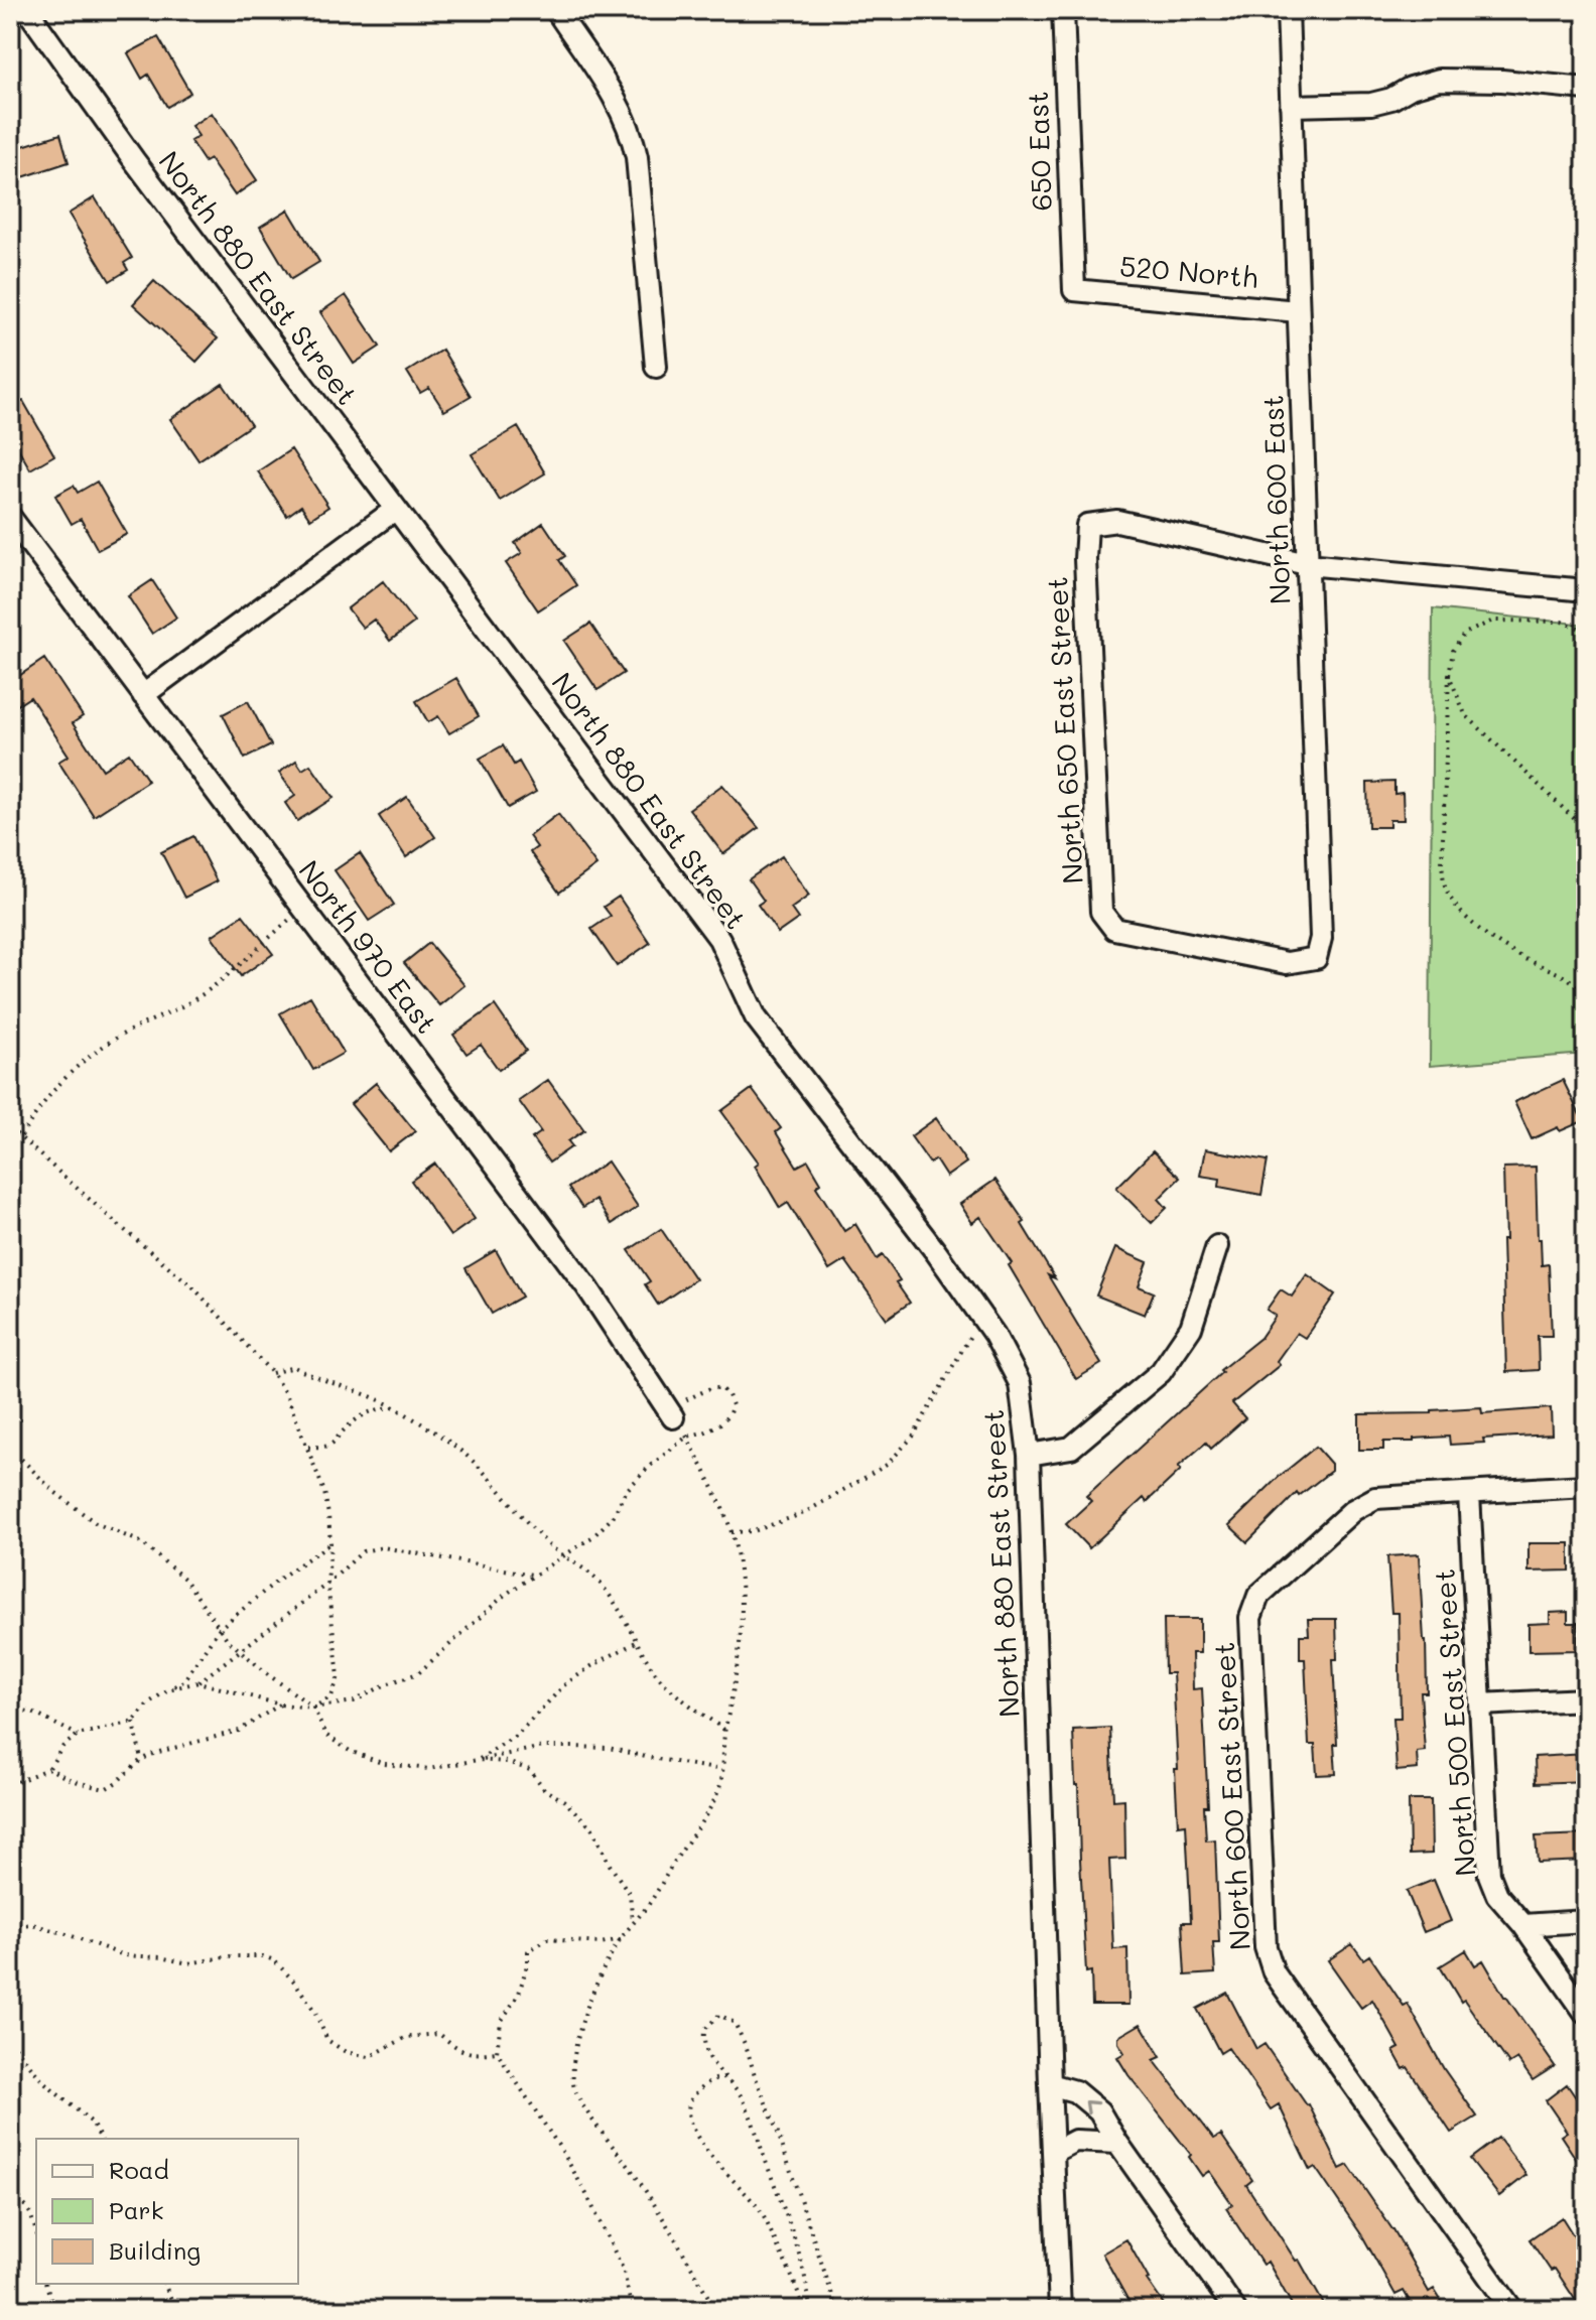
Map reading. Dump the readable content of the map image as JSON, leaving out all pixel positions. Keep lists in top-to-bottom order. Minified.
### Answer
{"streets":{"street":["650 East","520 North","North 880 East Street","North 600 East","North 650 East Street","North 970 East","North 500 East Street","North 600 East Street"]},"crossings":[["650 East","520 North"],["520 North","North 600 East"],["North 600 East","North 650 East Street"],["North 500 East Street","North 600 East Street"]],"legend":["Road","Park","Building"]}
